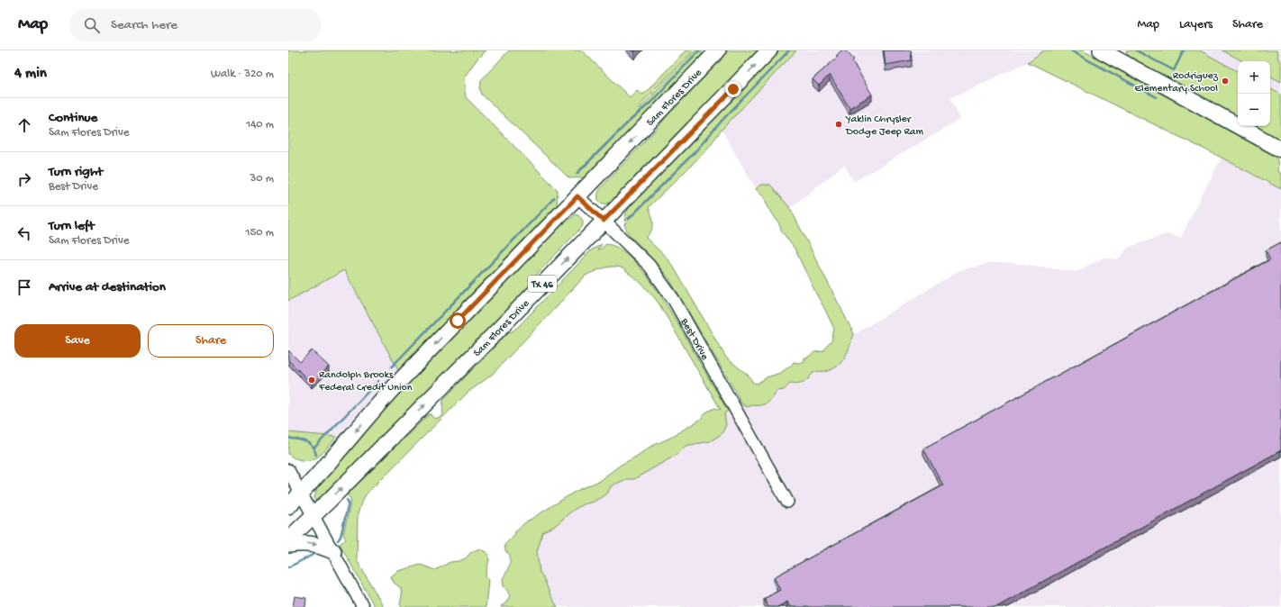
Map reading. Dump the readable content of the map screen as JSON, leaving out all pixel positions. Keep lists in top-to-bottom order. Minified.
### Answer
{"streets":{"main road":["Sam Flores Drive","TX 46"],"street":["Best Drive"]},"crossings":[["Sam Flores Drive","Best Drive"]],"places":["Rodriguez Elementary School","Yaklin Chrysler Dodge Jeep Ram","Randolph Brooks Federal Credit Union"],"page":{"header":"Map","search":"Search here","nav":["Map","Layers","Share"],"heading":["4 min","Walk · 320 m"],"map_buttons":["+","−"],"list":[["Continue","Sam Flores Drive","140 m"],["Turn right","Best Drive","30 m"],["Turn left","Sam Flores Drive","150 m"],"Arrive at destination"],"buttons":["Save","Share"]}}
